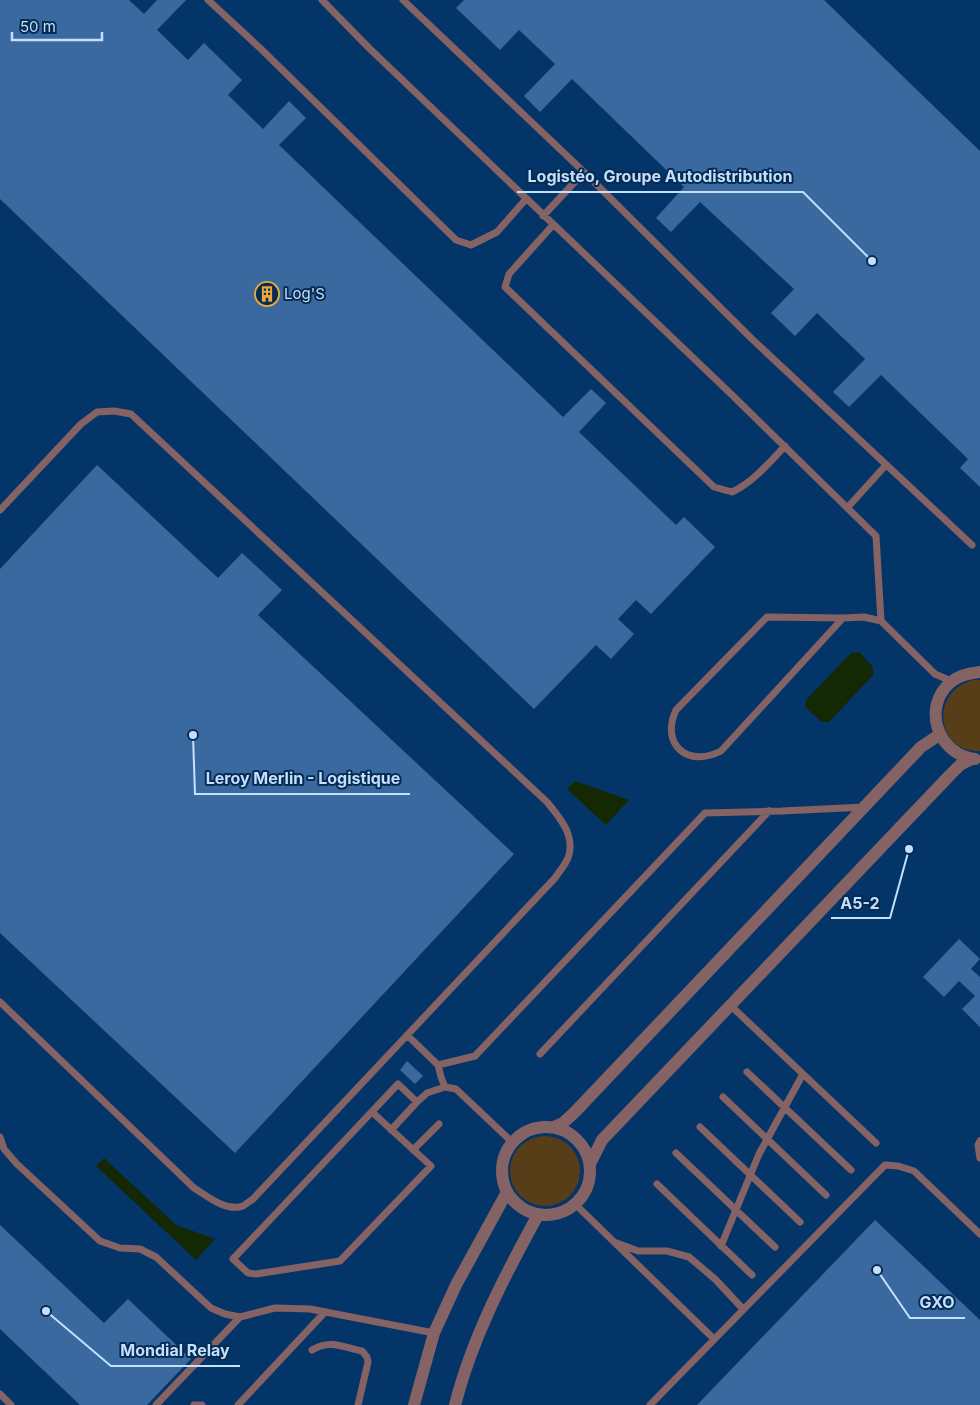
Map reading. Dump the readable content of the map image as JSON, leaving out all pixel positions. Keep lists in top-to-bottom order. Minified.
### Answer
{"places":{"other":["Logistéo, Groupe Autodistribution","Leroy Merlin - Logistique","A5-2","GXO","Mondial Relay"],"building":["Log'S"]},"scale_bar":"50 m"}
